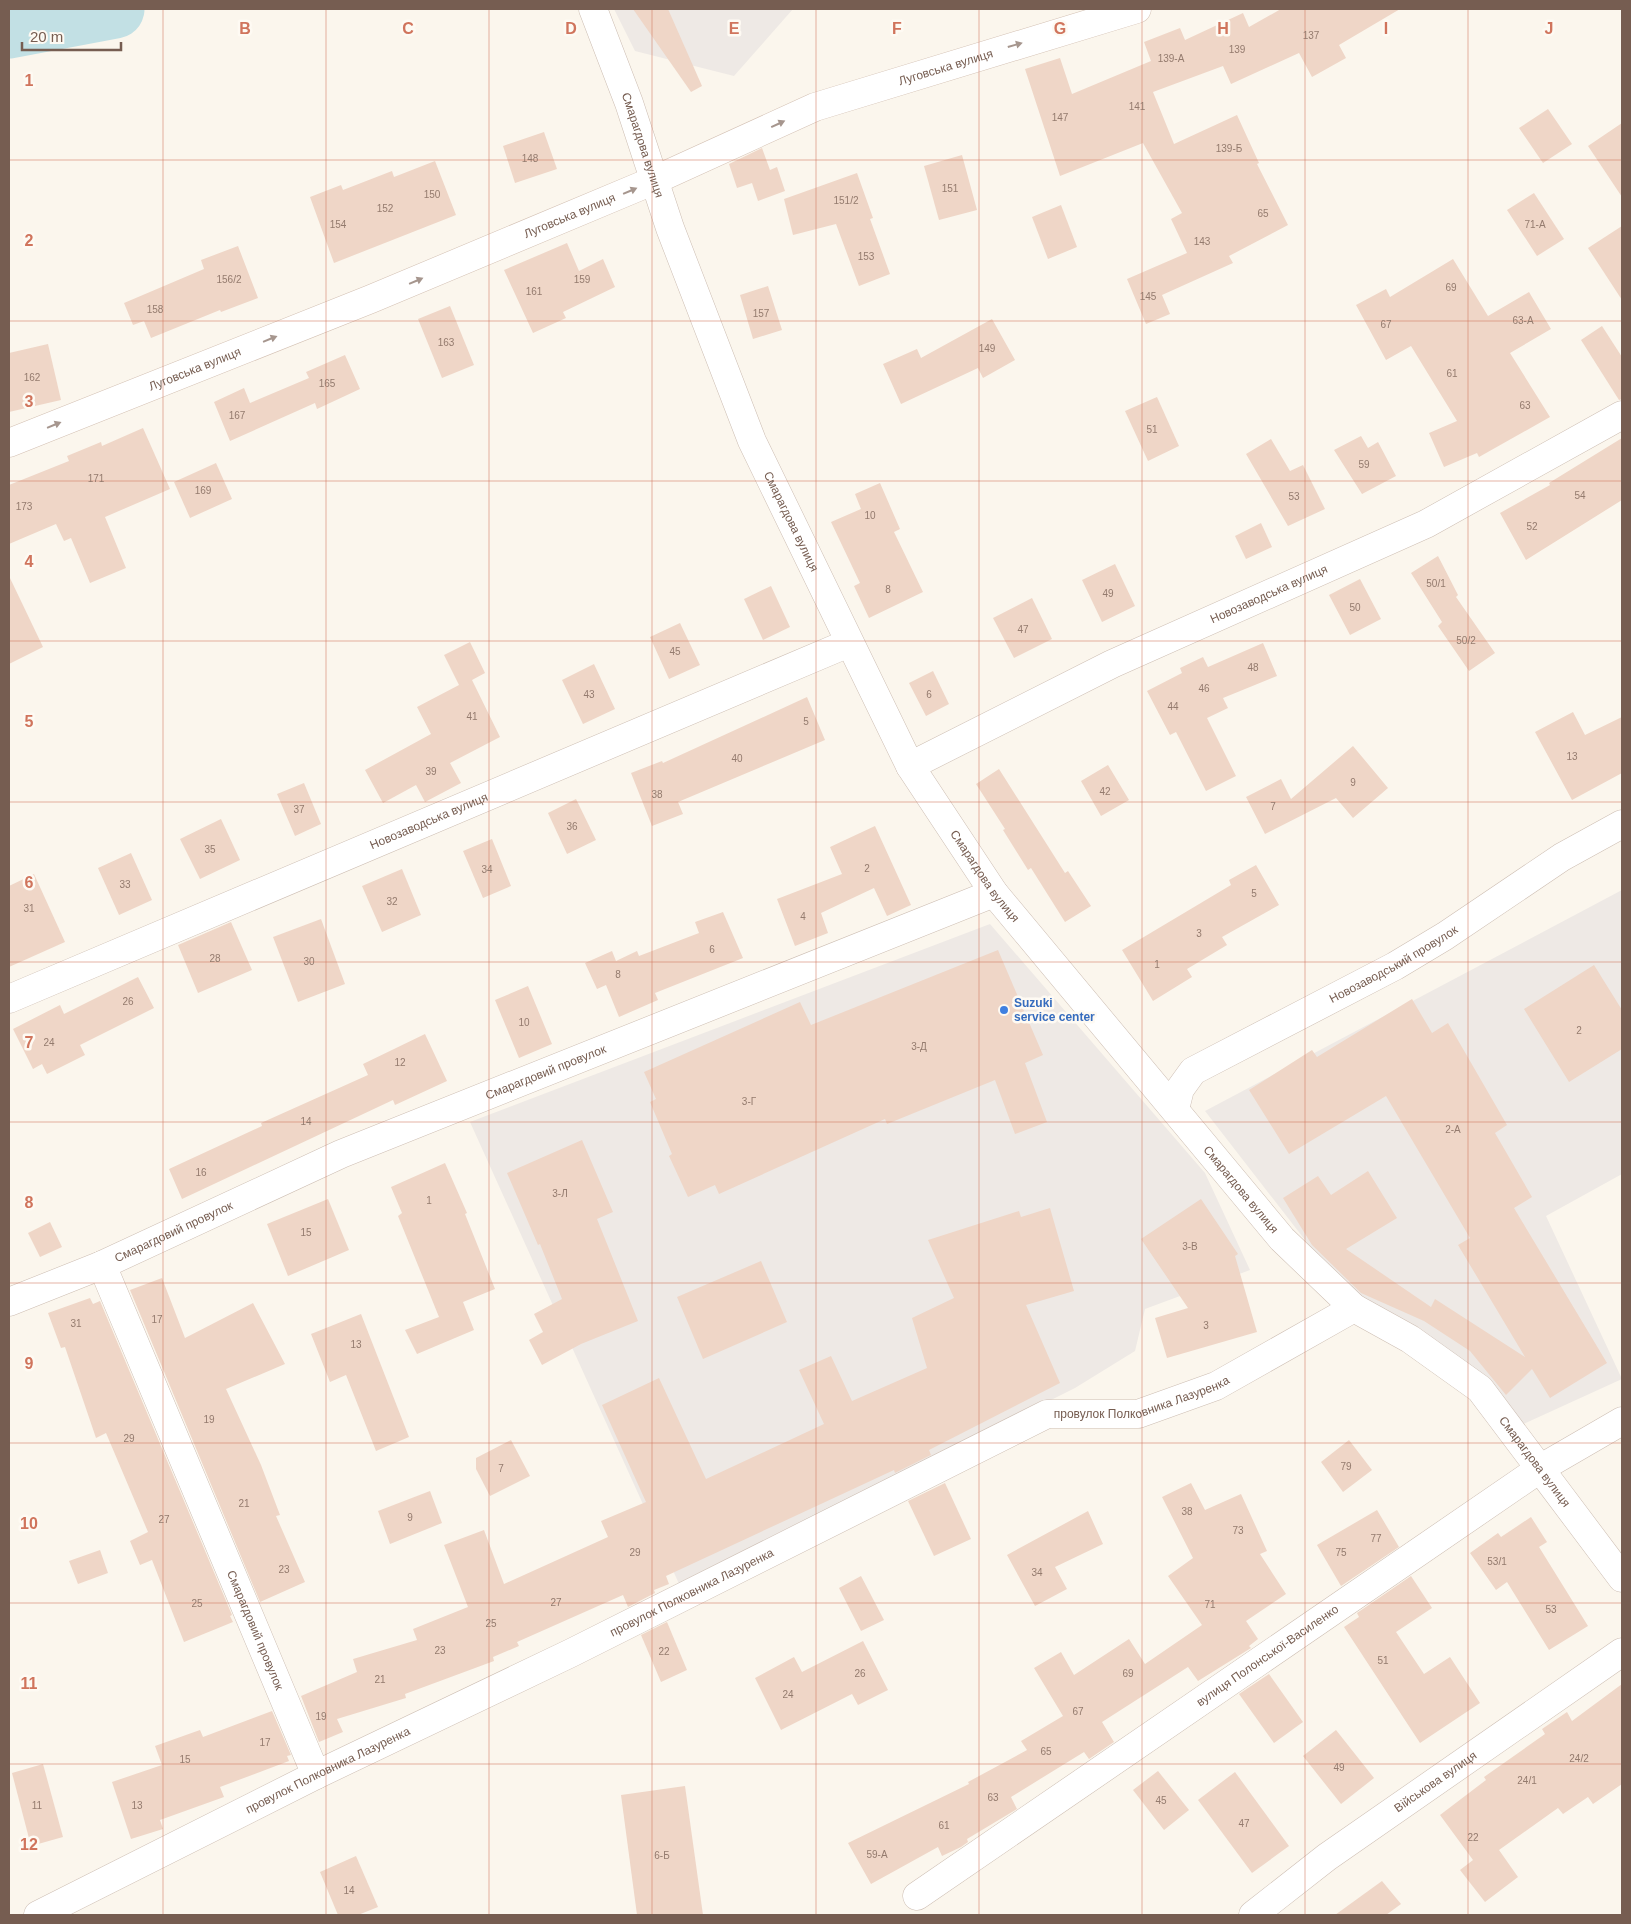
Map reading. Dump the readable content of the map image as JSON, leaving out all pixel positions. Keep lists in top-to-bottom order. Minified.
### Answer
{"streets":{"street":["Луговська вулиця","Смарагдова вулиця","Новозаводська вулиця","Новозаводський провулок","Смарагдовий провулок","провулок Полковника Лазуренка","вулиця Полонської-Василенко","Військова вулиця"]},"crossings":[["Луговська вулиця","Смарагдова вулиця"],["Смарагдова вулиця","Новозаводська вулиця"],["Смарагдова вулиця","Новозаводський провулок"],["Смарагдова вулиця","Смарагдовий провулок"],["Смарагдова вулиця","провулок Полковника Лазуренка"],["Смарагдова вулиця","вулиця Полонської-Василенко"],["Смарагдовий провулок","провулок Полковника Лазуренка"]],"one_way":["Луговська вулиця"],"places":["Suzuki service center"],"house_numbers":["137","139","139-А","141","147","139-Б","148","151","150","151/2","152","65","154","71-А","143","153","156/2","159","69","161","145","158","157","63-А","67","163","149","61","162","165","63","167","51","59","171","169","54","53","173","10","52","50/1","8","49","50","47","50/2","45","48","46","43","6","44","41","5","13","40","39","9","42","38","7","37","36","35","2","34","33","5","32","31","4","3","6","28","30","1","8","26","10","2","24","3-Д","12","3-Г","14","2-А","16","3-Л","1","15","3-В","17","31","3","13","19","29","79","7","21","38","9","27","73","77","29","75","53/1","23","34","27","25","71","53","25","23","22","51","26","69","21","24","67","19","17","65","24/2","15","49","24/1","63","45","11","13","47","61","22","59-А","6-Б","14"],"scale_bar":"20 m","grid":{"columns":["B","C","D","E","F","G","H","I","J"],"rows":["1","2","3","4","5","6","7","8","9","10","11","12"]}}
